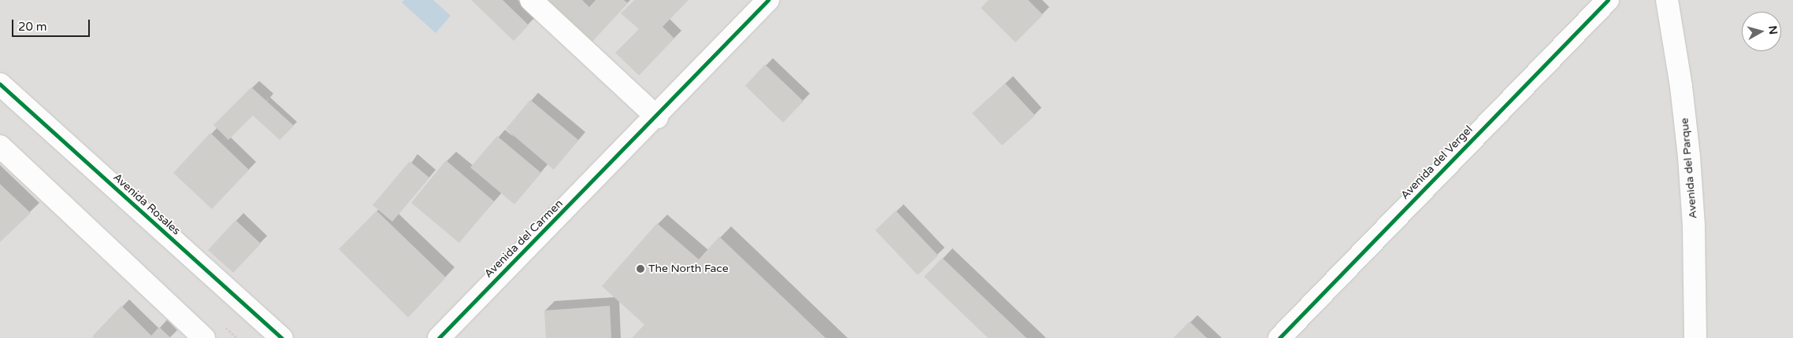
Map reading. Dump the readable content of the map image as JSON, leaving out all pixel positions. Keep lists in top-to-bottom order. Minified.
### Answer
{"streets":{"street":["Avenida del Vergel","Avenida del Parque","Avenida Rosales","Avenida del Carmen"]},"places":["The North Face"],"scale_bar":"20 m","north":"right"}
